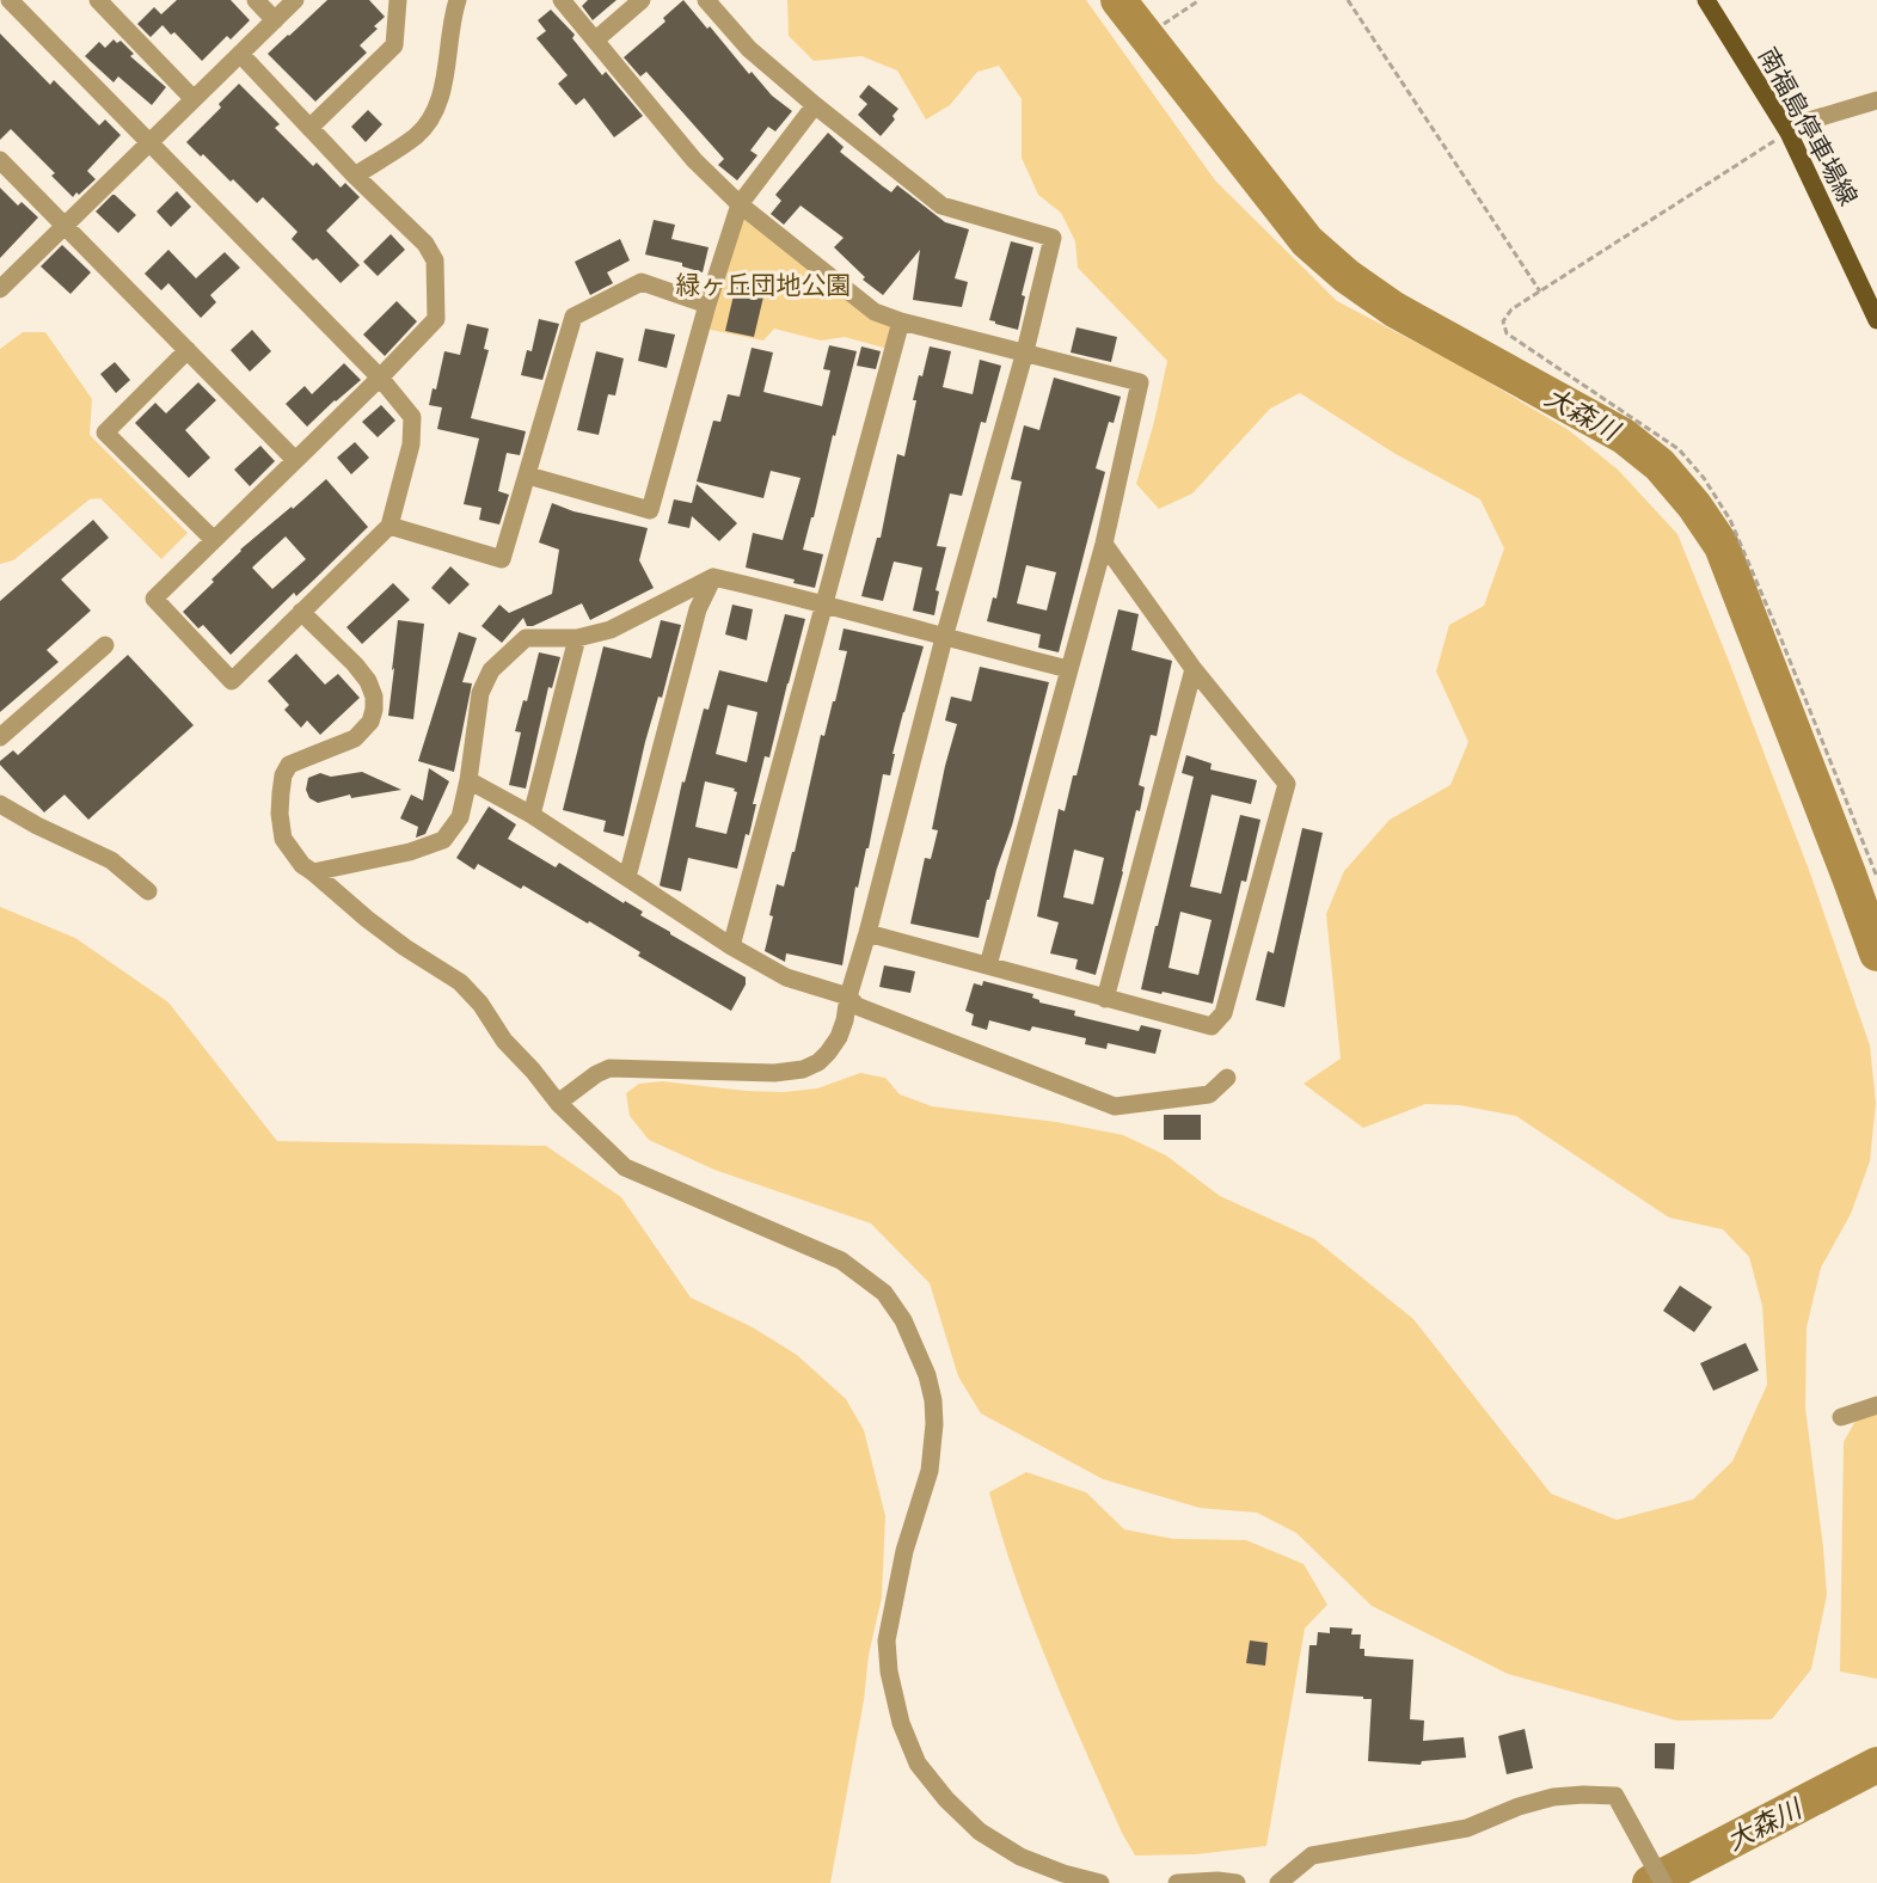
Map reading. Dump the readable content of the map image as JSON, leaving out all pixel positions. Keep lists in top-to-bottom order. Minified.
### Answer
{"streets":{"main road":["南福島停車場線"]},"water":["大森川"],"parks":["緑ヶ丘団地公園"]}
